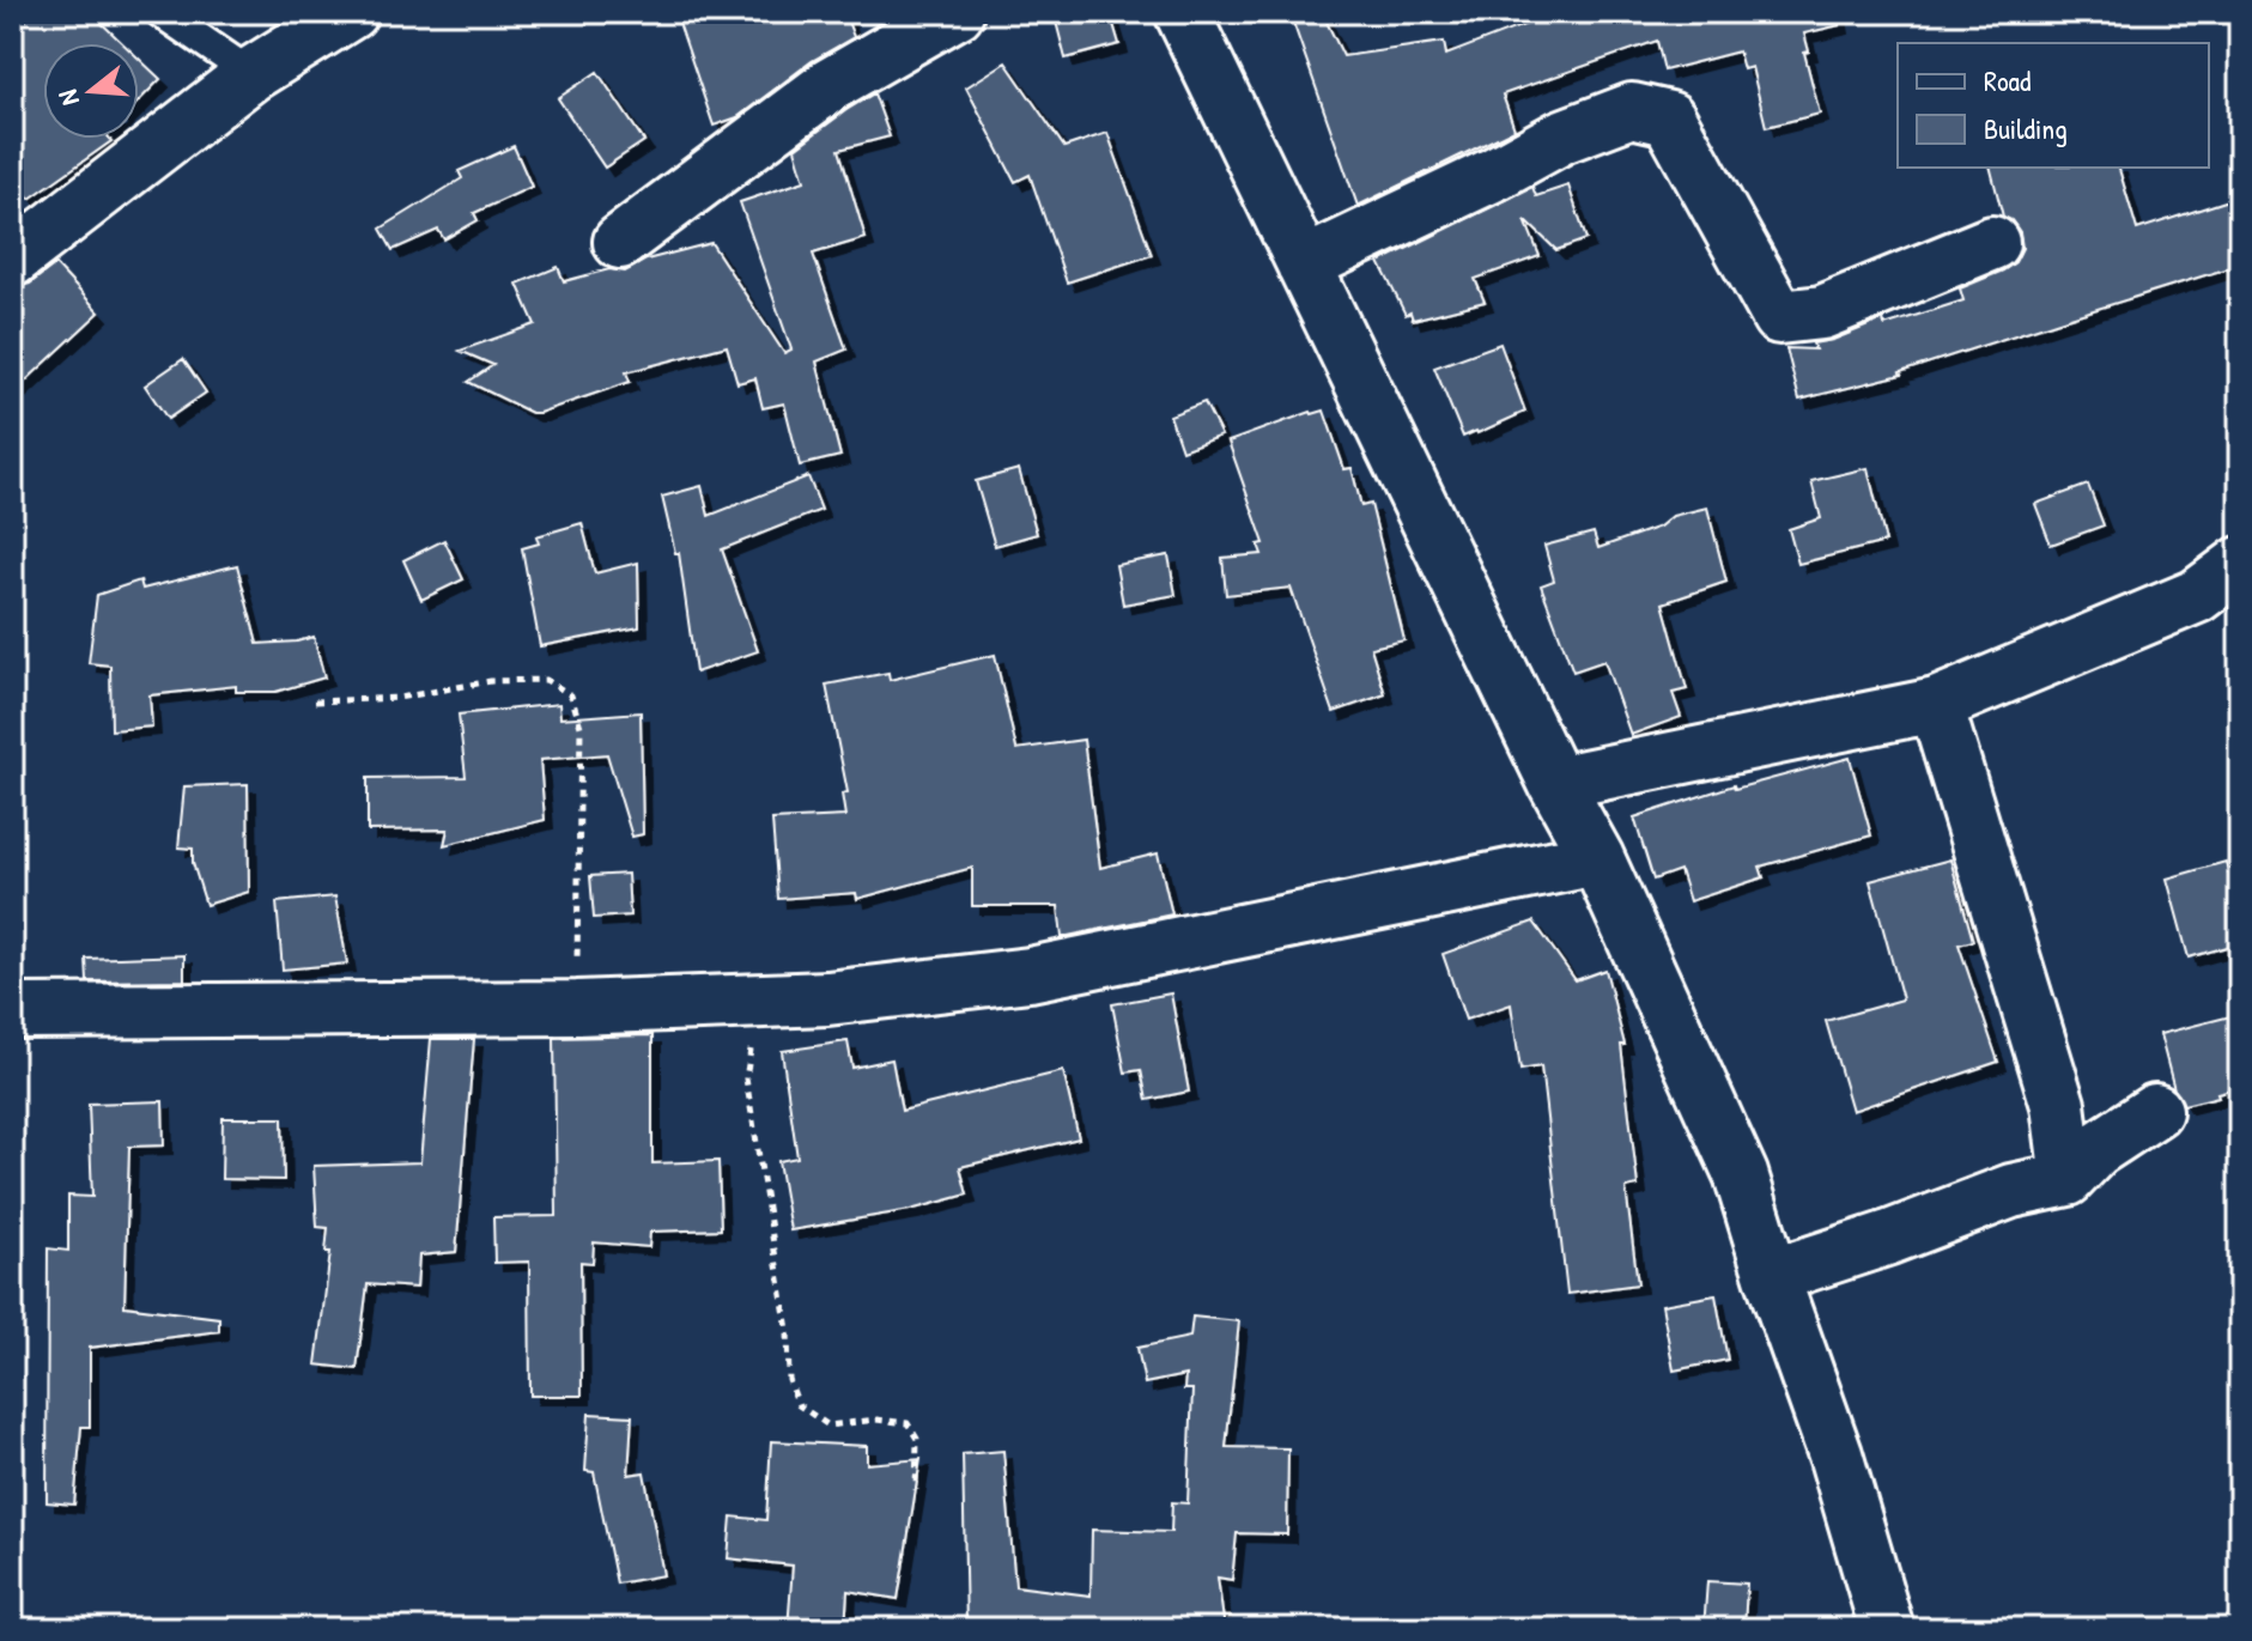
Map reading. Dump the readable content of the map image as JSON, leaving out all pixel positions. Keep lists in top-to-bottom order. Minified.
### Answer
{"legend":["Road","Building"],"north":"left"}
